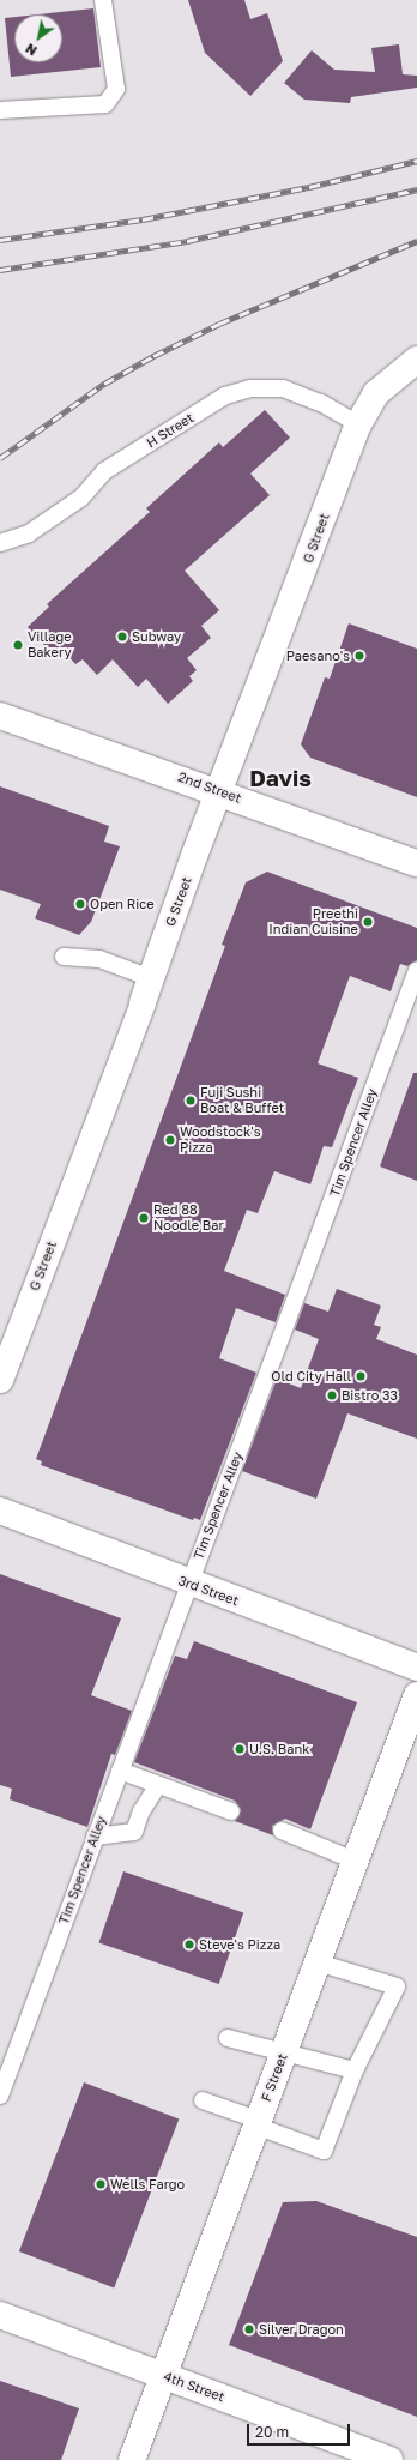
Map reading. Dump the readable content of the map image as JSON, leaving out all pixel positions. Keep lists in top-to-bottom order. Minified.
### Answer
{"streets":{"street":["G Street","2nd Street","3rd Street","F Street","4th Street"],"lane":["H Street","Tim Spencer Alley"]},"crossings":[["H Street","G Street"],["G Street","2nd Street"],["Tim Spencer Alley","3rd Street"],["F Street","4th Street"]],"districts":["Davis"],"places":["Subway","Village Bakery","Paesano's","Open Rice","Preethi Indian Cuisine","Fuji Sushi Boat & Buffet","Woodstock's Pizza","Red 88 Noodle Bar","Old City Hall","Bistro 33","U.S. Bank","Steve's Pizza","Wells Fargo","Silver Dragon"],"scale_bar":"20 m","north":"bottom left"}
